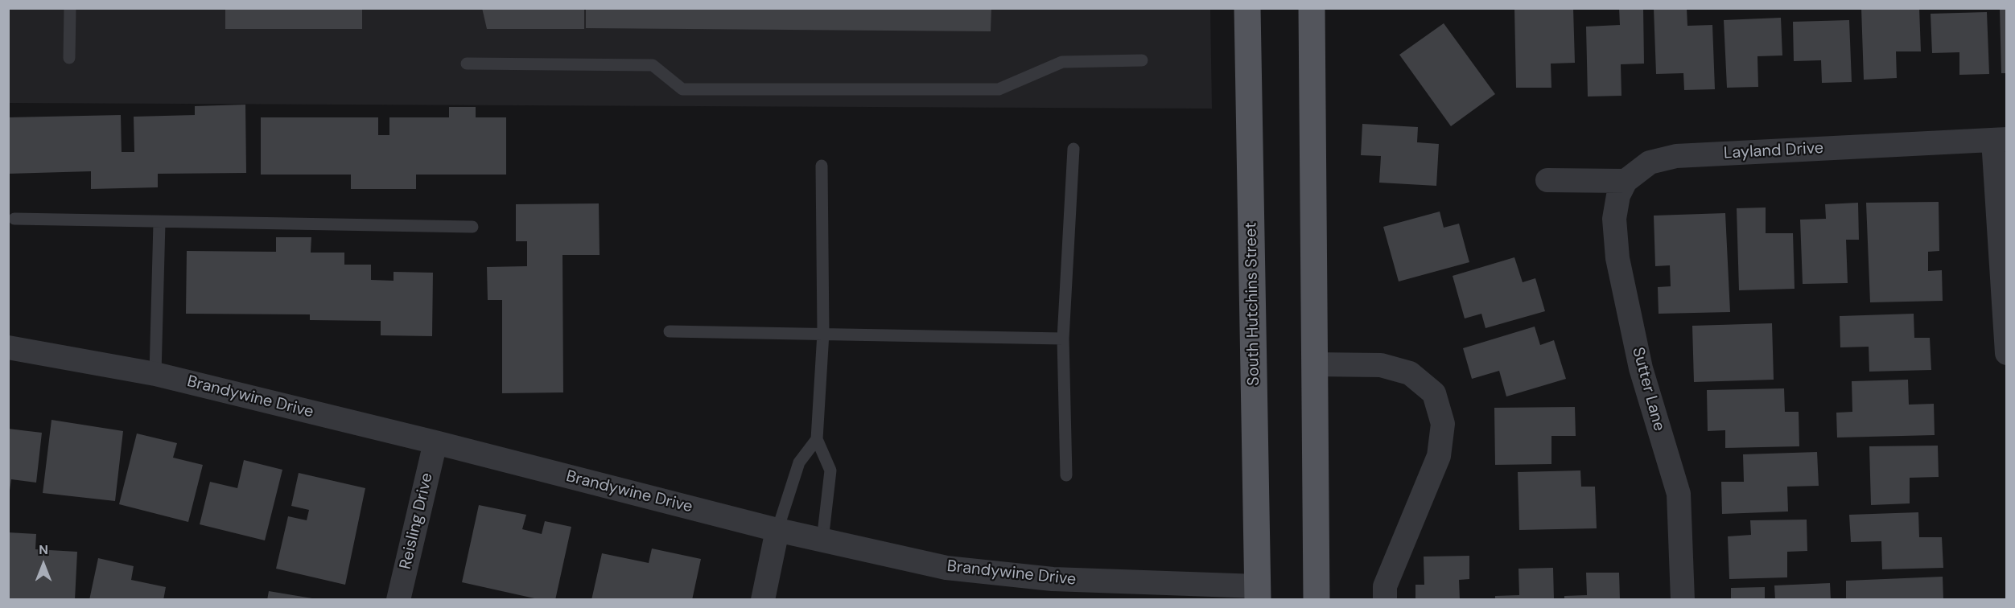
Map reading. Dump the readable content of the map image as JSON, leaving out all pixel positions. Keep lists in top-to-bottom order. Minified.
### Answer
{"streets":{"main road":["South Hutchins Street"],"street":["Layland Drive","Sutter Lane","Brandywine Drive","Reisling Drive"]},"crossings":[["Layland Drive","Sutter Lane"],["South Hutchins Street","Brandywine Drive"],["Brandywine Drive","Reisling Drive"]],"north":"top"}
